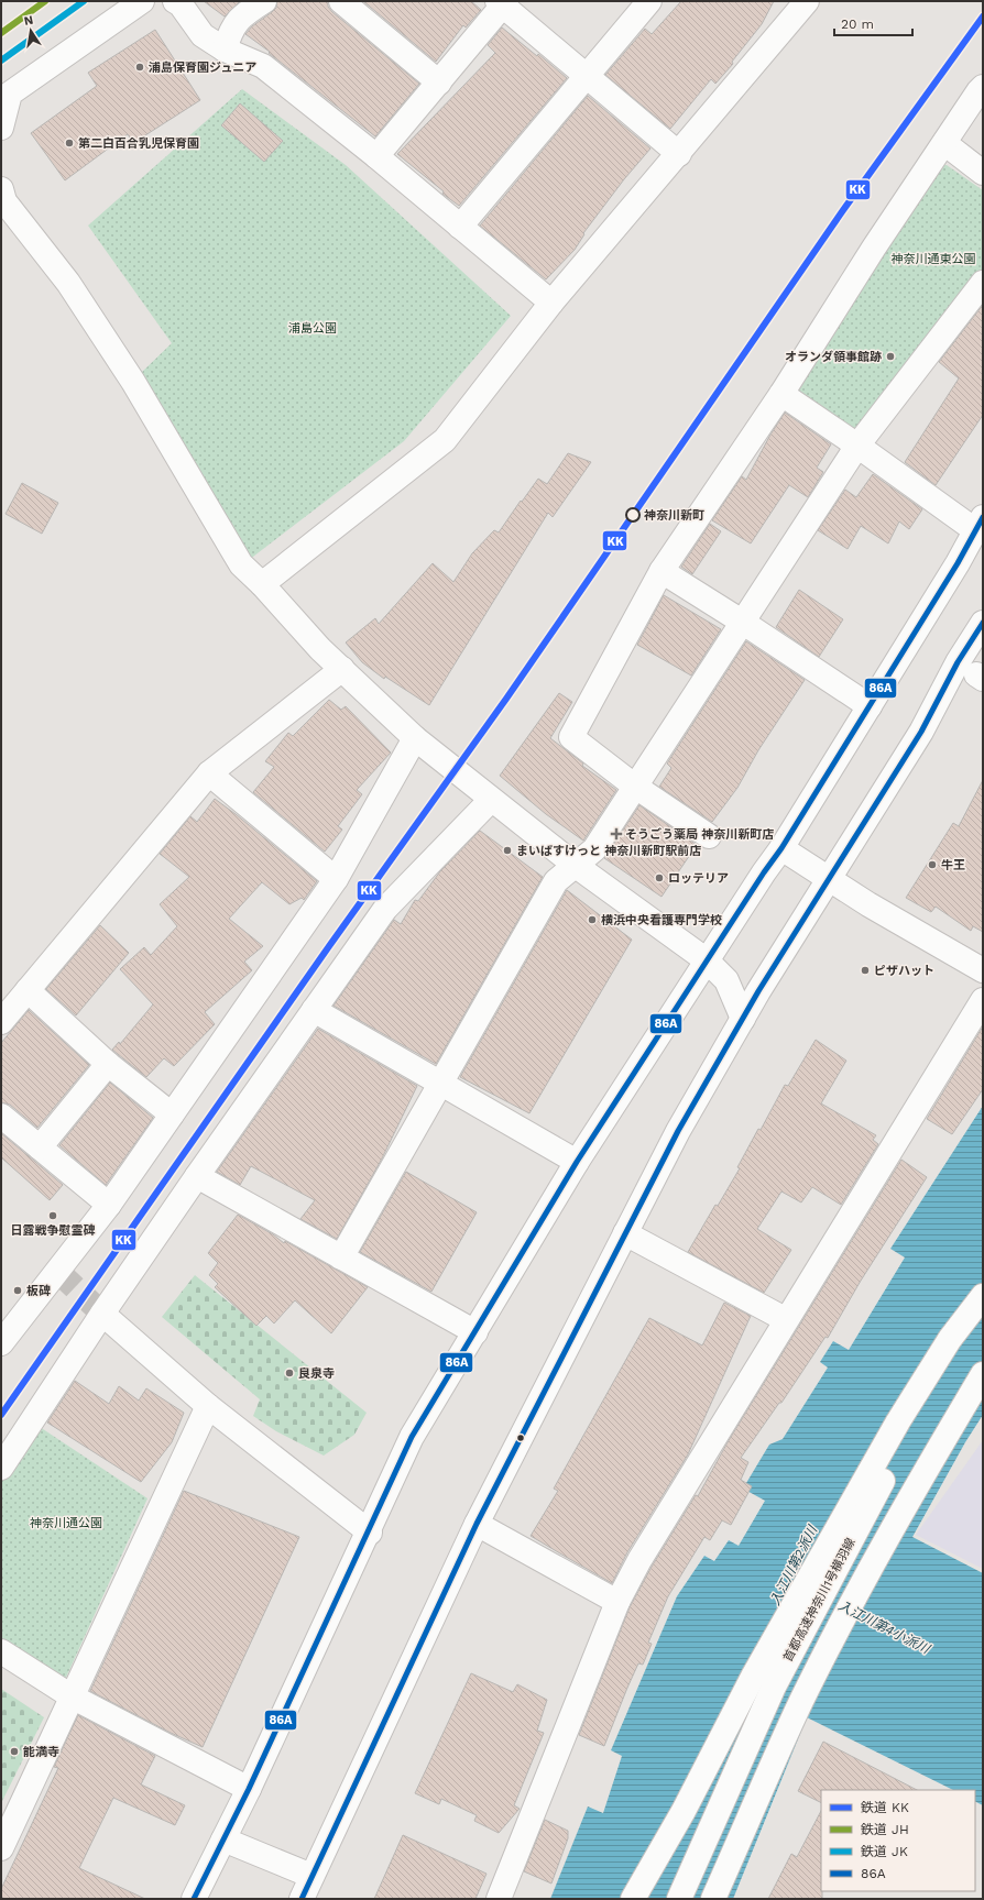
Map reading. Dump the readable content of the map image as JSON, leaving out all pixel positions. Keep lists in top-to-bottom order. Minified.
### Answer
{"streets":{"main road":["首都高速神奈川1号横羽線"]},"water":["入江川第2派川","入江川第4小派川"],"parks":["神奈川通東公園","浦島公園","神奈川通公園"],"places":{"other":["浦島保育園ジュニア","第二白百合乳児保育園","オランダ領事館跡","神奈川新町","まいばすけっと 神奈川新町駅前店","牛王","ロッテリア","横浜中央看護専門学校","ピザハット","日露戦争慰霊碑","板碑","良泉寺","能満寺"],"health":["そうごう薬局 神奈川新町店"]},"lines":["rail line JH","rail line JK","rail line KK","transit line 86A"],"legend":["鉄道 KK","鉄道 JH","鉄道 JK","86A"],"scale_bar":"20 m","north":"top"}
